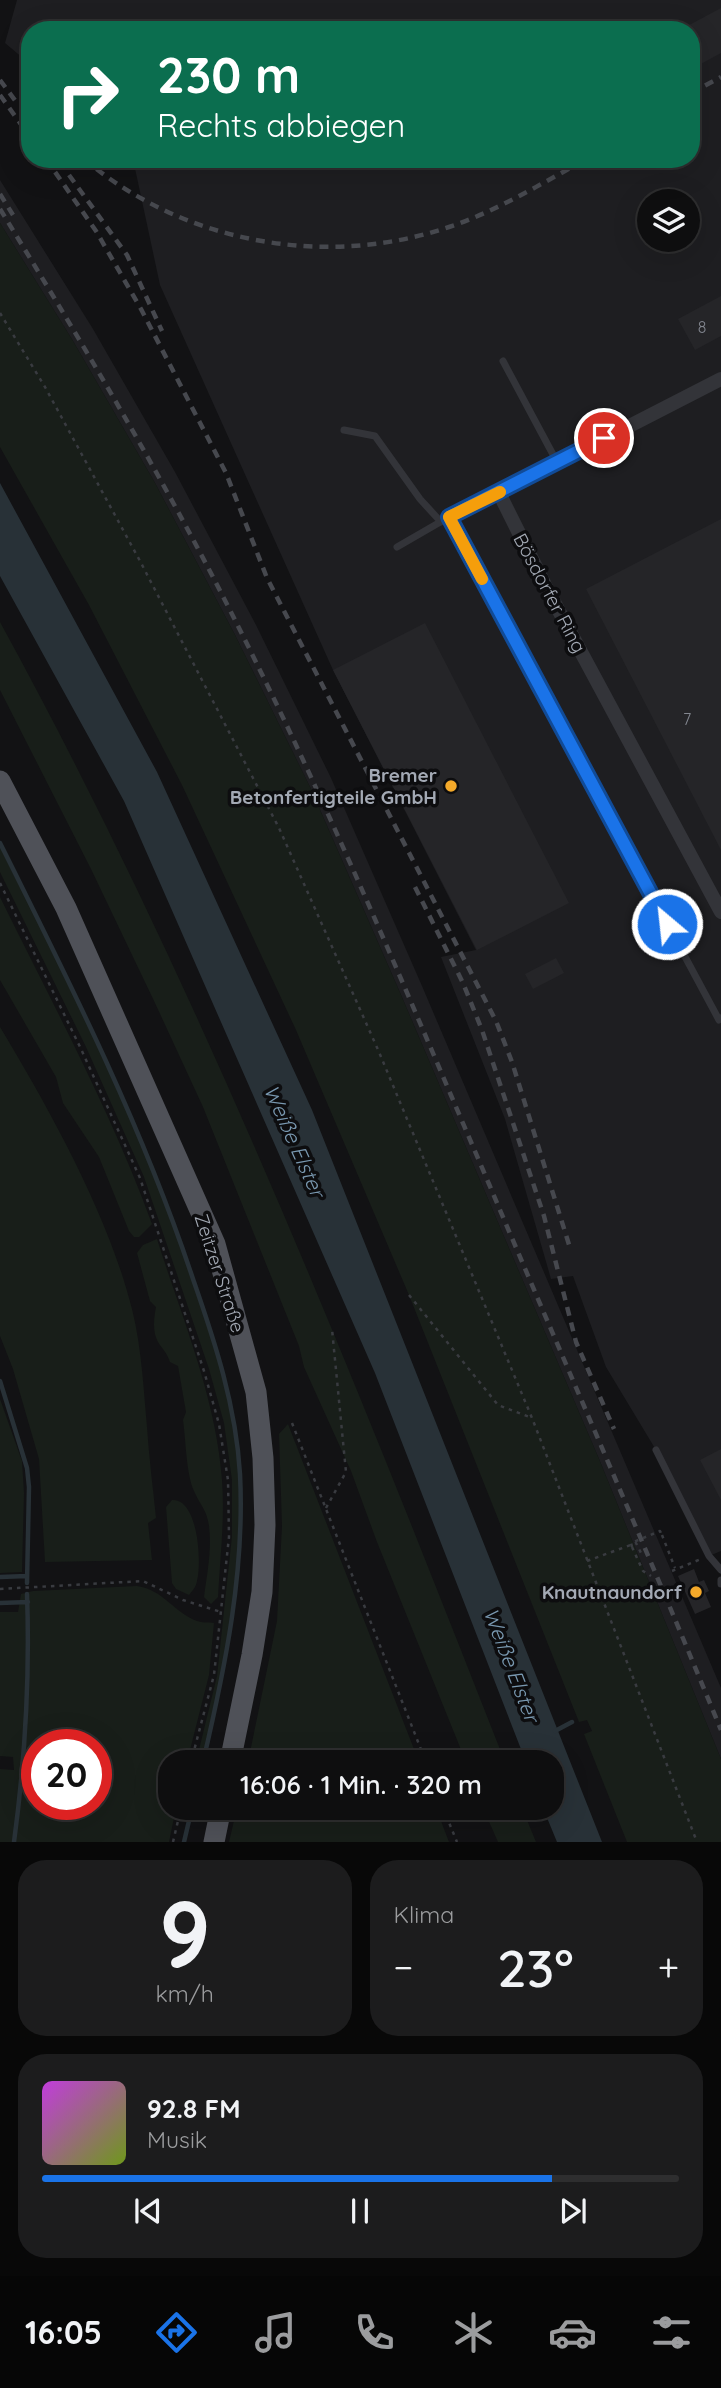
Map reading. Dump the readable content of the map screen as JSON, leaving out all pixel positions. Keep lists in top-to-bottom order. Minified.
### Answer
{"streets":{"main road":["Zeitzer Straße"],"street":["Bösdorfer Ring"]},"water":["Weiße Elster"],"places":["Bremer Betonfertigteile GmbH","Knautnaundorf"],"house_numbers":["8","7"],"page":{"turn":["230 m","Rechts abbiegen"],"limit":"20","trip":"16:06 · 1 Min. · 320 m","tile":[["9","km/h"],"Klima"],"heat":["−","23°","+"],"song":["92.8 FM","Musik"],"tabs":"16:05"}}
